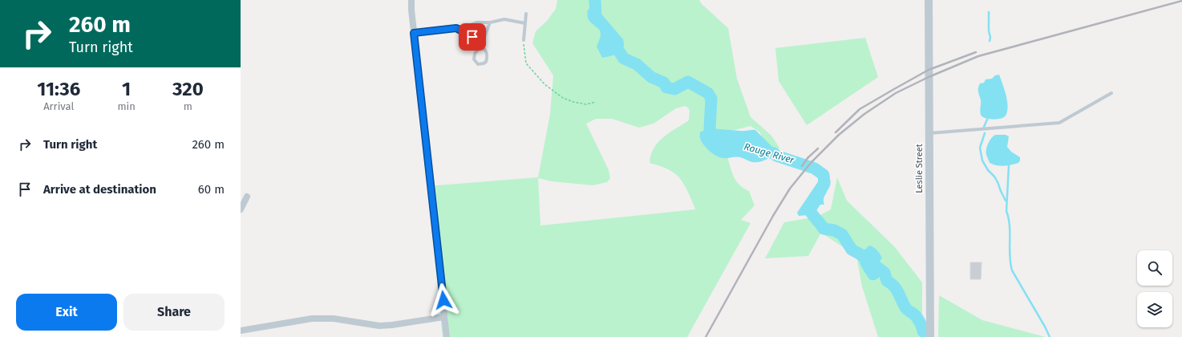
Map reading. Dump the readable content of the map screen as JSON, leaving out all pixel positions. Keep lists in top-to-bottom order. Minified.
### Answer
{"streets":{"street":["Leslie Street"]},"water":["Rouge River"],"page":{"turn":["260 m","Turn right"],"eta":["11:36","Arrival","1","min","320","m"],"list":[{"name":"Turn right","value":"260 m"},{"name":"Arrive at destination","value":"60 m"}],"buttons":["Exit","Share"]}}
